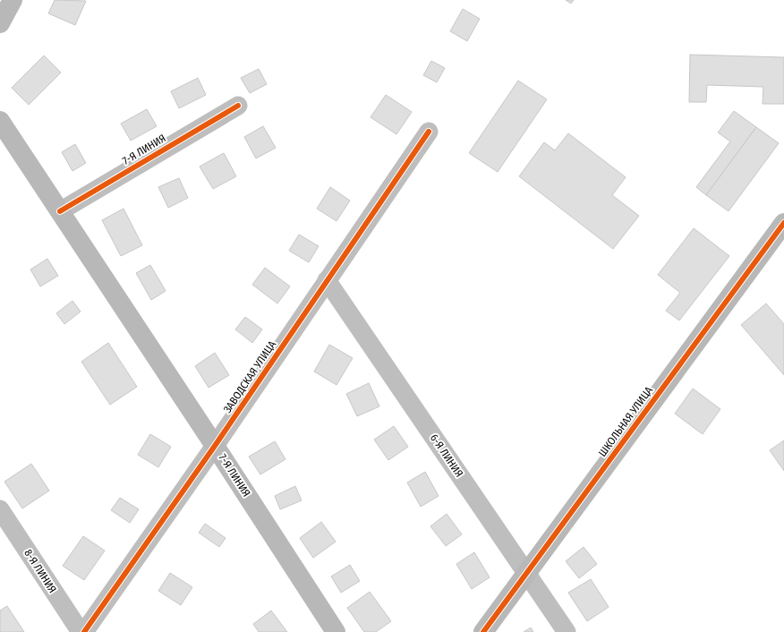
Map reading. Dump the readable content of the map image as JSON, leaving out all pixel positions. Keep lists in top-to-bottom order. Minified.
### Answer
{"streets":{"main road":["7-Я ЛИНИЯ","ШКОЛЬНАЯ УЛИЦА"],"street":["ЗАВОДСКАЯ УЛИЦА","6-Я ЛИНИЯ","8-Я ЛИНИЯ"]},"crossings":[["7-Я ЛИНИЯ","ЗАВОДСКАЯ УЛИЦА"],["ЗАВОДСКАЯ УЛИЦА","6-Я ЛИНИЯ"],["ШКОЛЬНАЯ УЛИЦА","6-Я ЛИНИЯ"]]}
